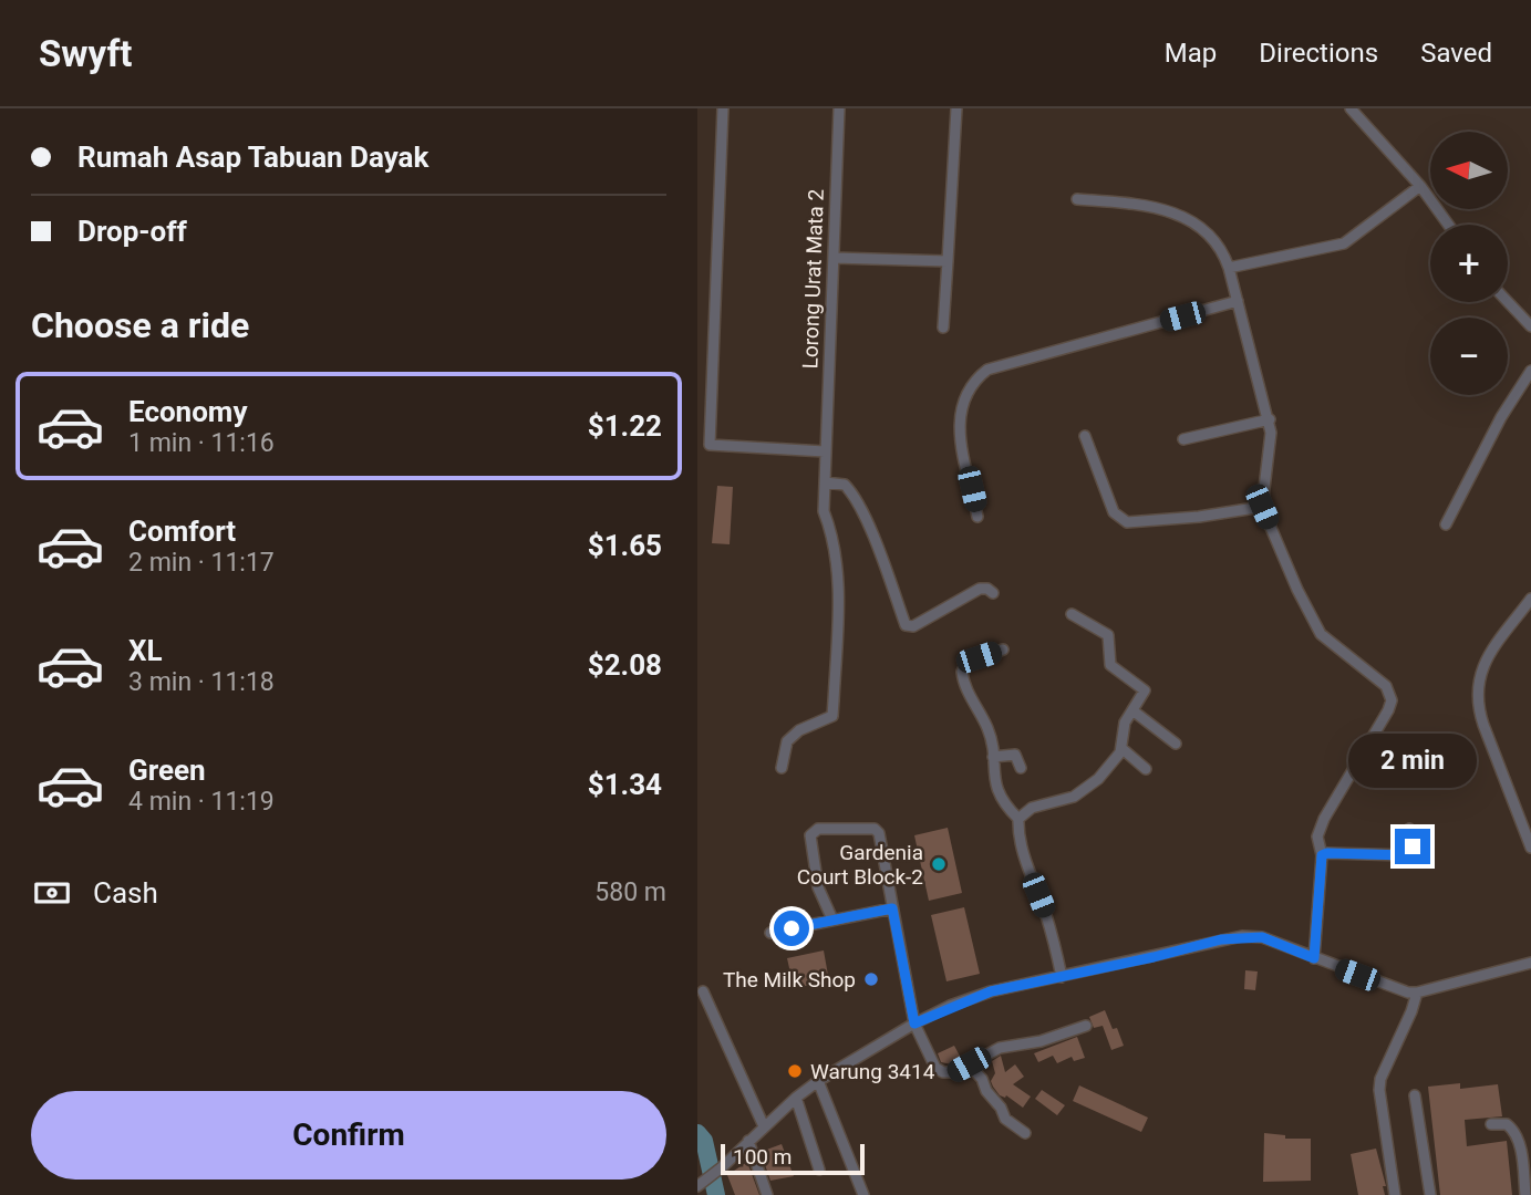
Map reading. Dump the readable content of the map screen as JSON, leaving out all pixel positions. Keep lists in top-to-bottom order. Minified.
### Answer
{"streets":{"street":["Lorong Urat Mata 2"]},"places":["Gardenia Court Block-2","The Milk Shop","Warung 3414"],"scale_bar":"100 m","north":"left","page":{"header":"Swyft","nav":["Map","Directions","Saved"],"banner":["Rumah Asap Tabuan Dayak","Drop-off"],"map_buttons":["+","−"],"heading":"Choose a ride","list":[{"name":"Economy","note":"1 min · 11:16","value":"$1.22"},{"name":"Comfort","note":"2 min · 11:17","value":"$1.65"},{"name":"XL","note":"3 min · 11:18","value":"$2.08"},{"name":"Green","note":"4 min · 11:19","value":"$1.34"}],"bubble":"2 min","pay":["Cash","580 m"],"buttons":"Confirm","scale":"100 m"}}
